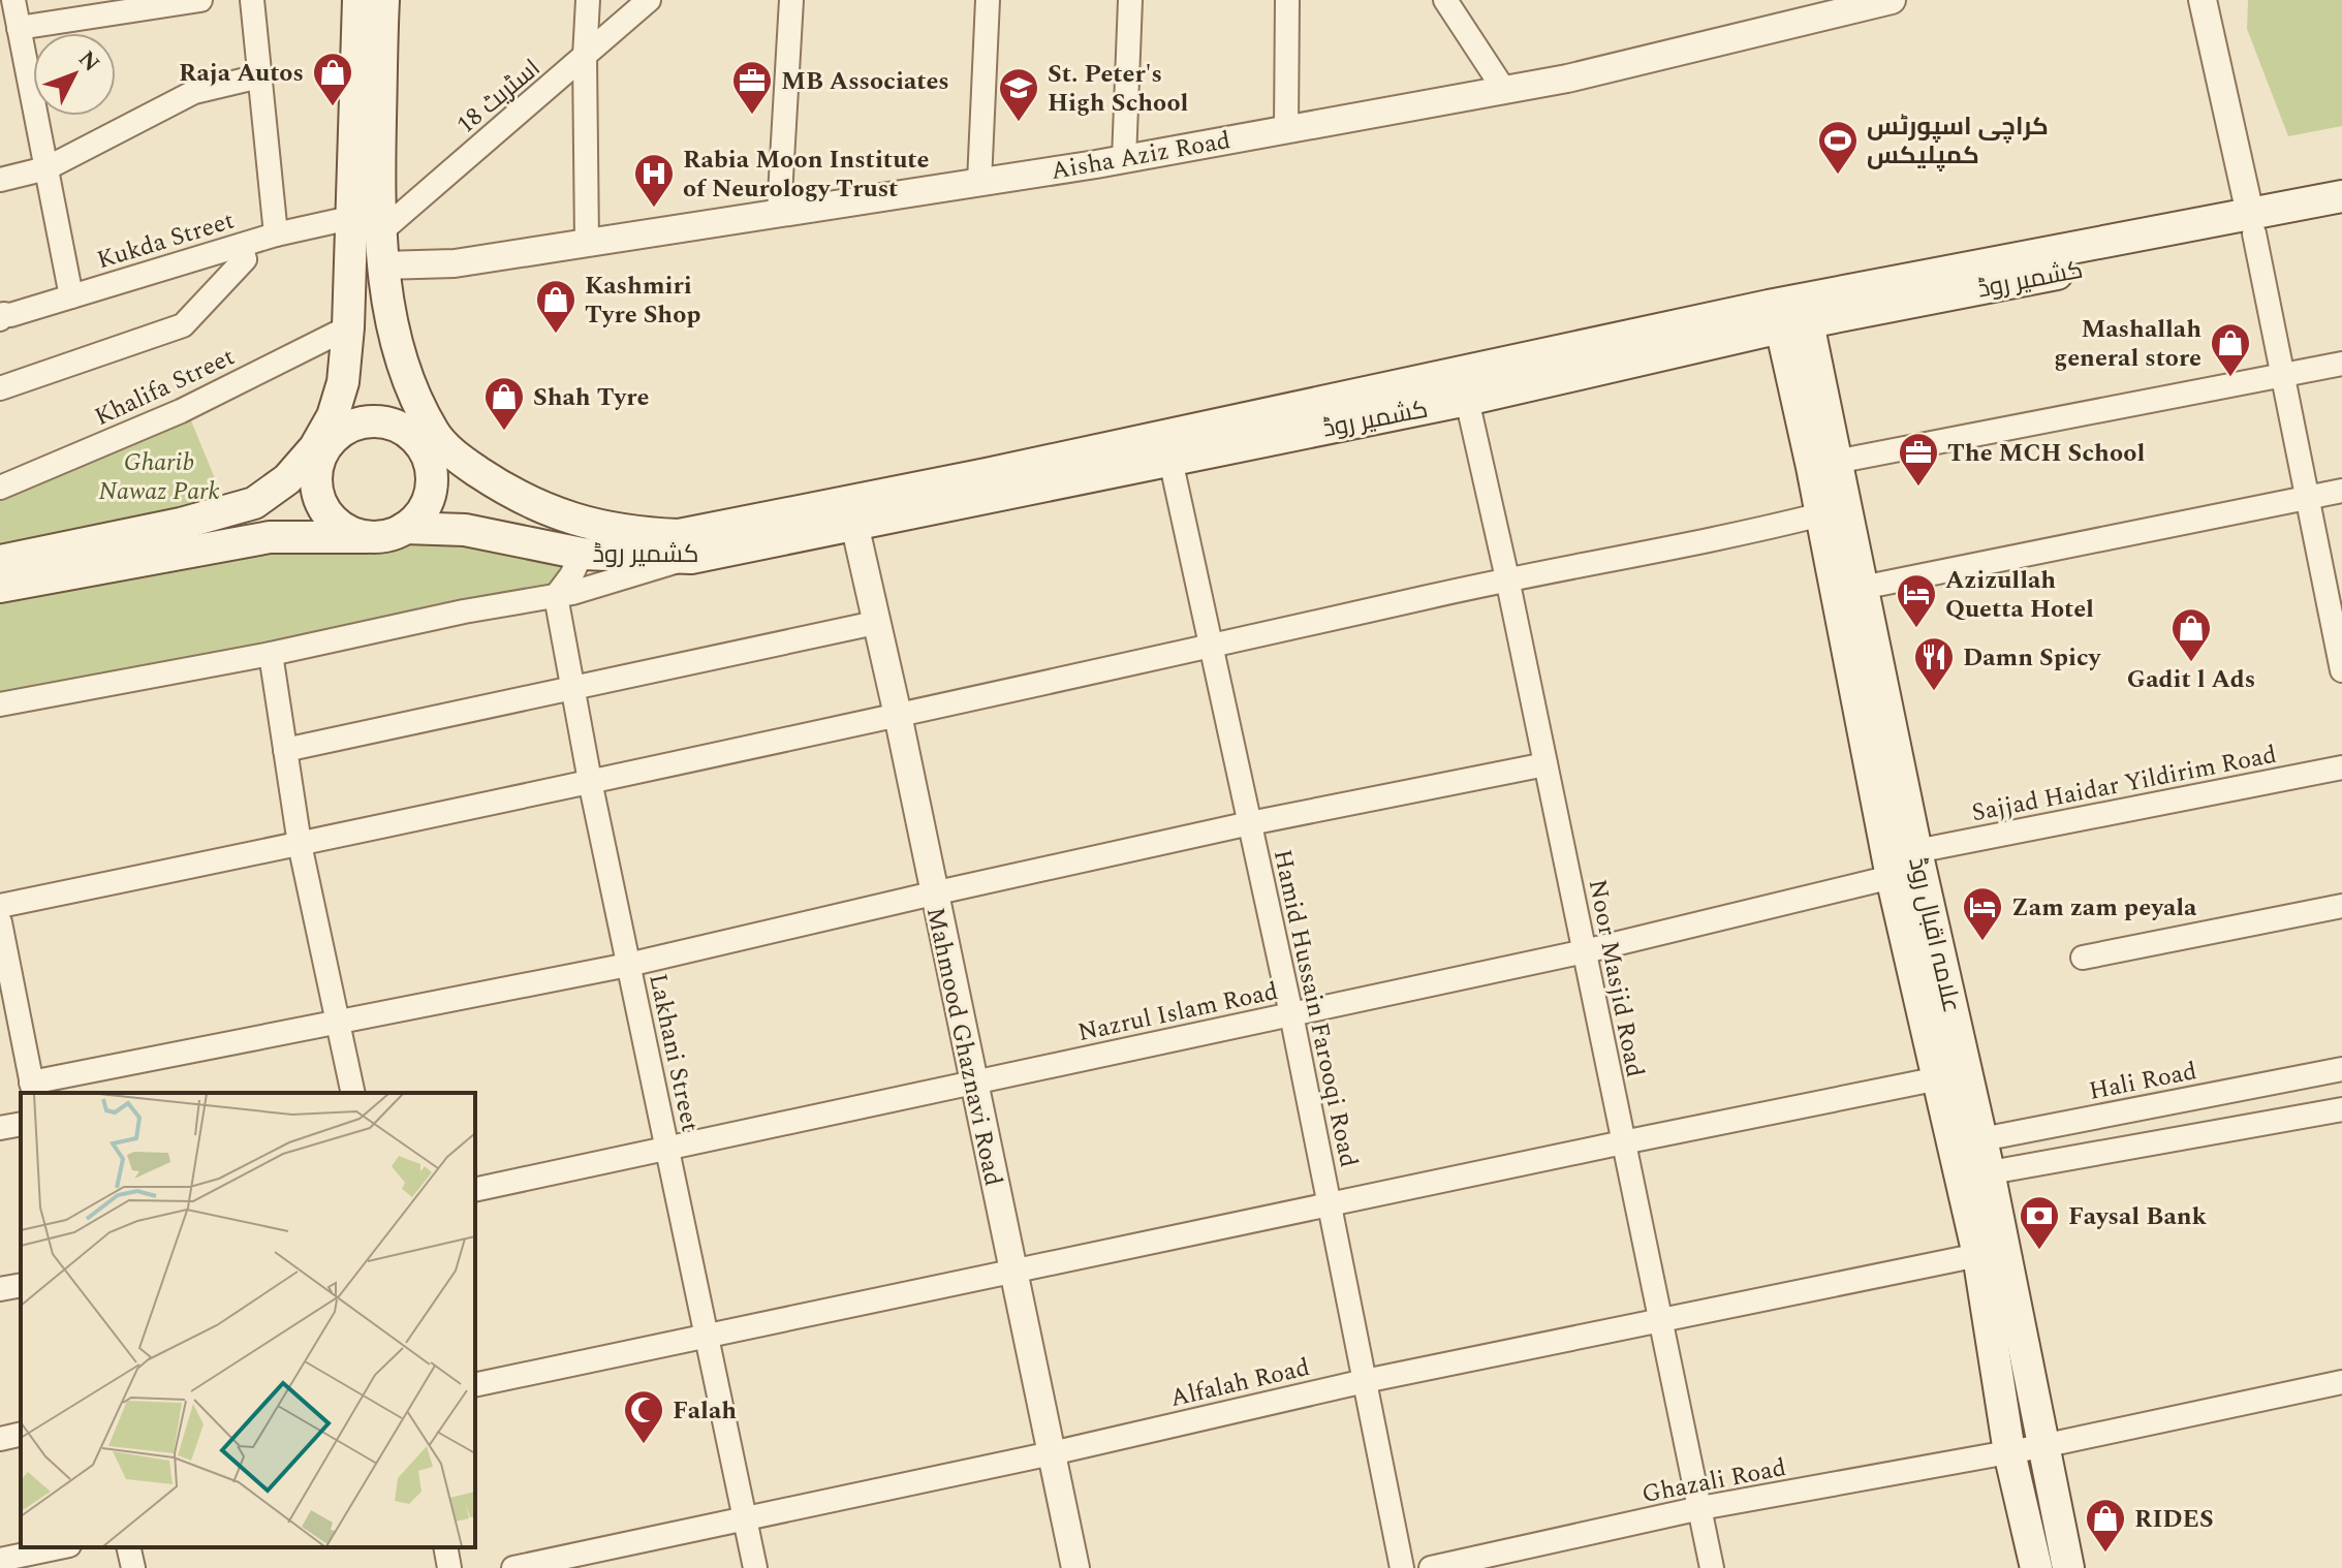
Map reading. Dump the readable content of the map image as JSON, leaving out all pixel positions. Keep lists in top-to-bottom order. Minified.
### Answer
{"streets":{"main road":["کشمیر روڈ","علامہ اقبال روڈ"],"street":["اسٹریٹ 18","Aisha Aziz Road","Kukda Street","Khalifa Street","Sajjad Haidar Yildirim Road","Noor Masjid Road","Hamid Hussain Farooqi Road","Nazrul Islam Road","Mahmood Ghaznavi Road","Lakhani Street","Hali Road","Alfalah Road","Ghazali Road"]},"crossings":[["کشمیر روڈ","علامہ اقبال روڈ"],["کشمیر روڈ","Noor Masjid Road"],["کشمیر روڈ","Hamid Hussain Farooqi Road"],["کشمیر روڈ","Mahmood Ghaznavi Road"],["Sajjad Haidar Yildirim Road","علامہ اقبال روڈ"],["علامہ اقبال روڈ","Nazrul Islam Road"],["علامہ اقبال روڈ","Hali Road"],["علامہ اقبال روڈ","Alfalah Road"],["علامہ اقبال روڈ","Ghazali Road"],["Noor Masjid Road","Nazrul Islam Road"],["Noor Masjid Road","Alfalah Road"],["Noor Masjid Road","Ghazali Road"],["Hamid Hussain Farooqi Road","Nazrul Islam Road"],["Hamid Hussain Farooqi Road","Alfalah Road"],["Nazrul Islam Road","Mahmood Ghaznavi Road"],["Nazrul Islam Road","Lakhani Street"],["Mahmood Ghaznavi Road","Alfalah Road"],["Lakhani Street","Alfalah Road"]],"parks":["Gharib Nawaz Park"],"places":{"shop":["Raja Autos","Kashmiri Tyre Shop","Mashallah general store","Shah Tyre","Gadit l Ads","RIDES"],"office":["MB Associates","The MCH School"],"school or university":["St. Peter's High School"],"sports":["کراچی اسپورٹس کمپلیکس"],"hospital":["Rabia Moon Institute of Neurology Trust"],"hotel":["Azizullah Quetta Hotel","Zam zam peyala"],"restaurant":["Damn Spicy"],"bank":["Faysal Bank"],"mosque":["Falah"]},"north":"top right"}
